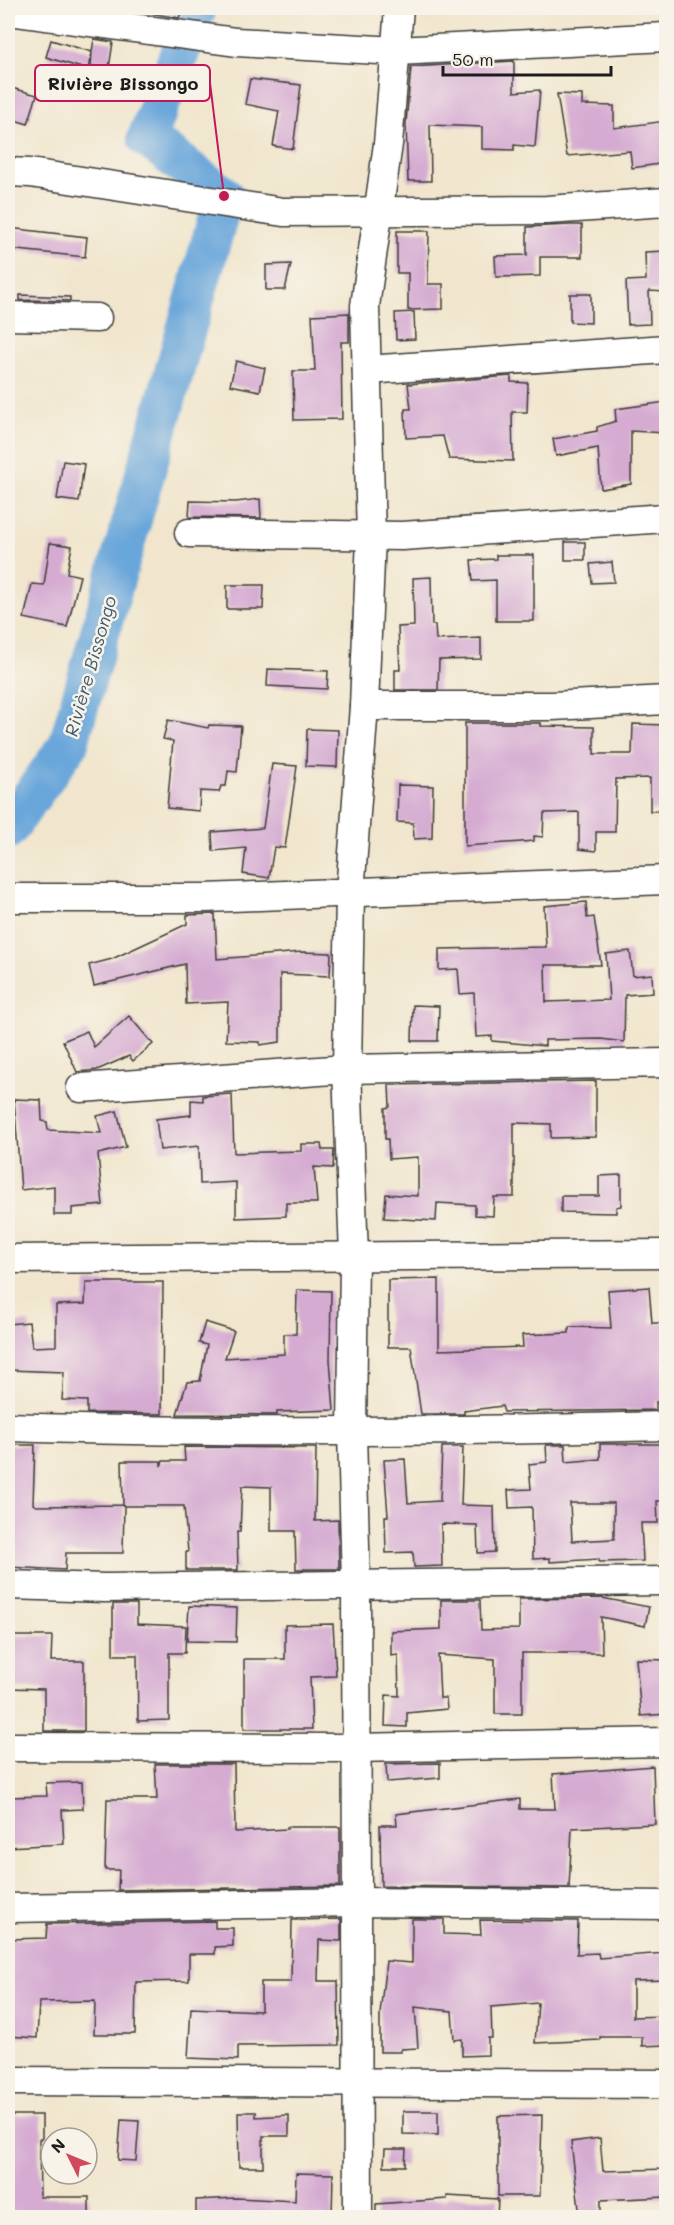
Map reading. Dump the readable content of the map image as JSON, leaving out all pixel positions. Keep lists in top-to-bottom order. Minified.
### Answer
{"water":["Rivière Bissongo"],"places":["Rivière Bissongo"],"scale_bar":"50 m","north":"top left"}
